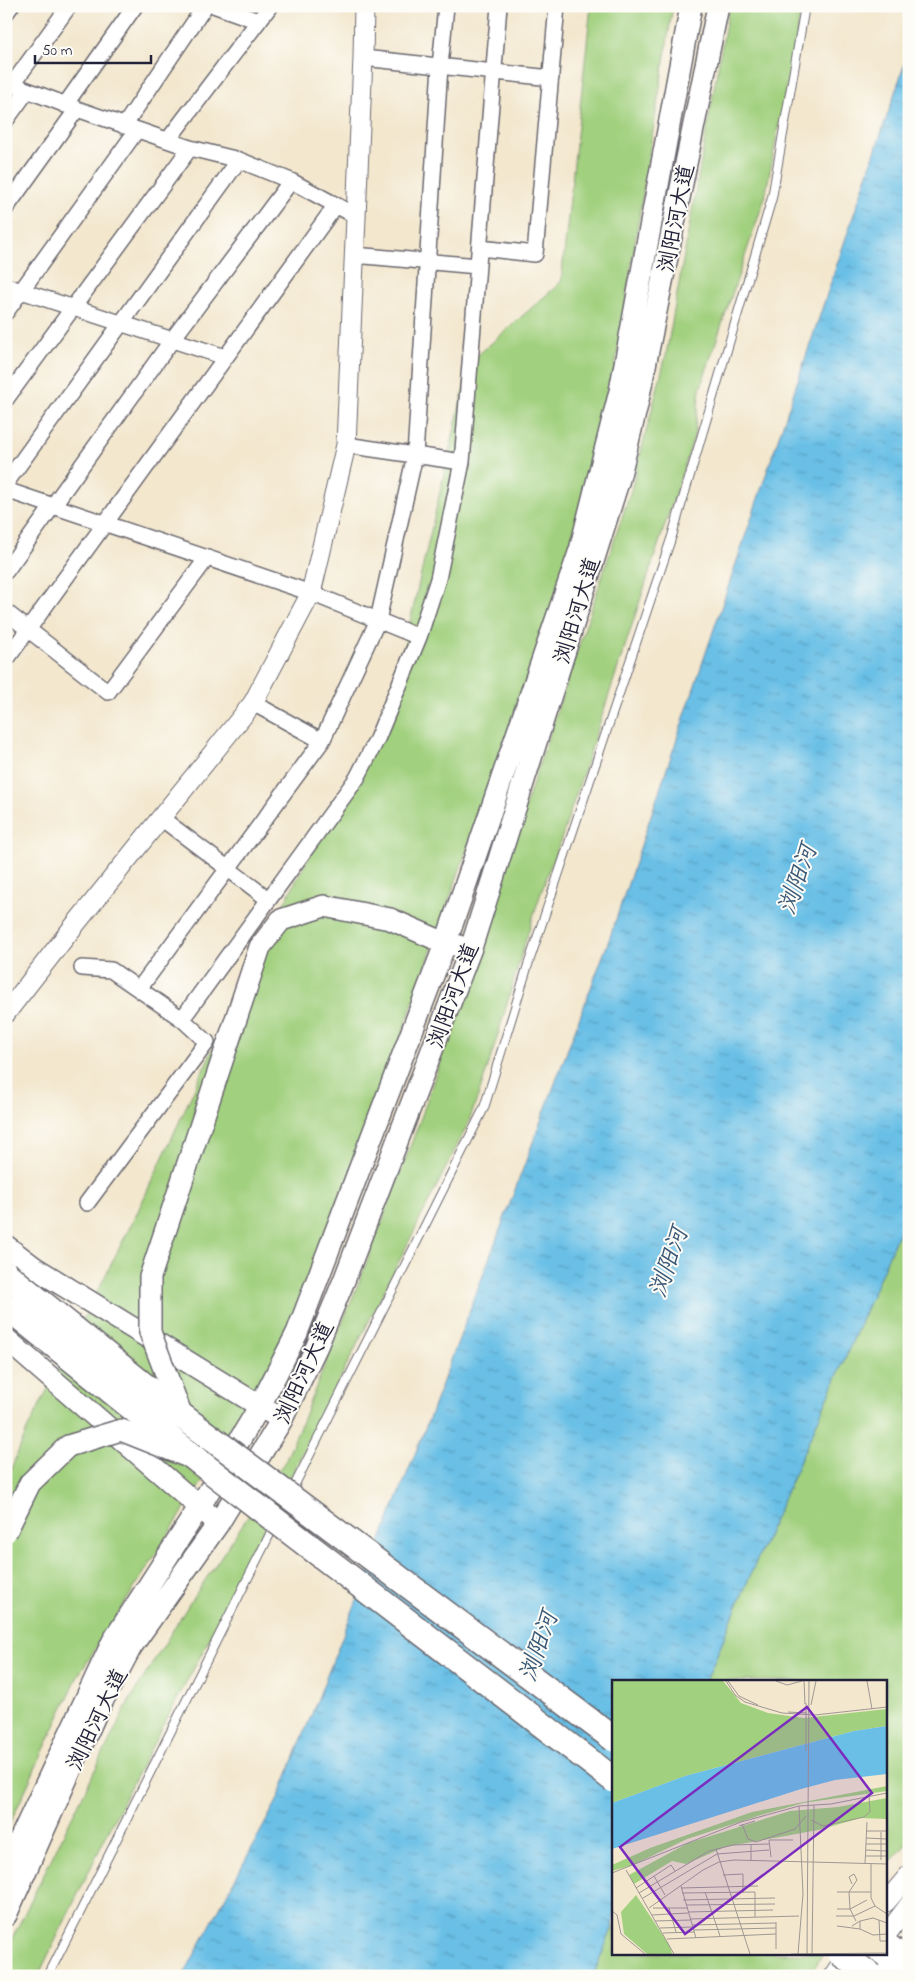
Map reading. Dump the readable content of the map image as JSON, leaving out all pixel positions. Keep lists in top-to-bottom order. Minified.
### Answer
{"streets":{"main road":["浏阳河大道"]},"water":["浏阳河"],"scale_bar":"50 m"}
